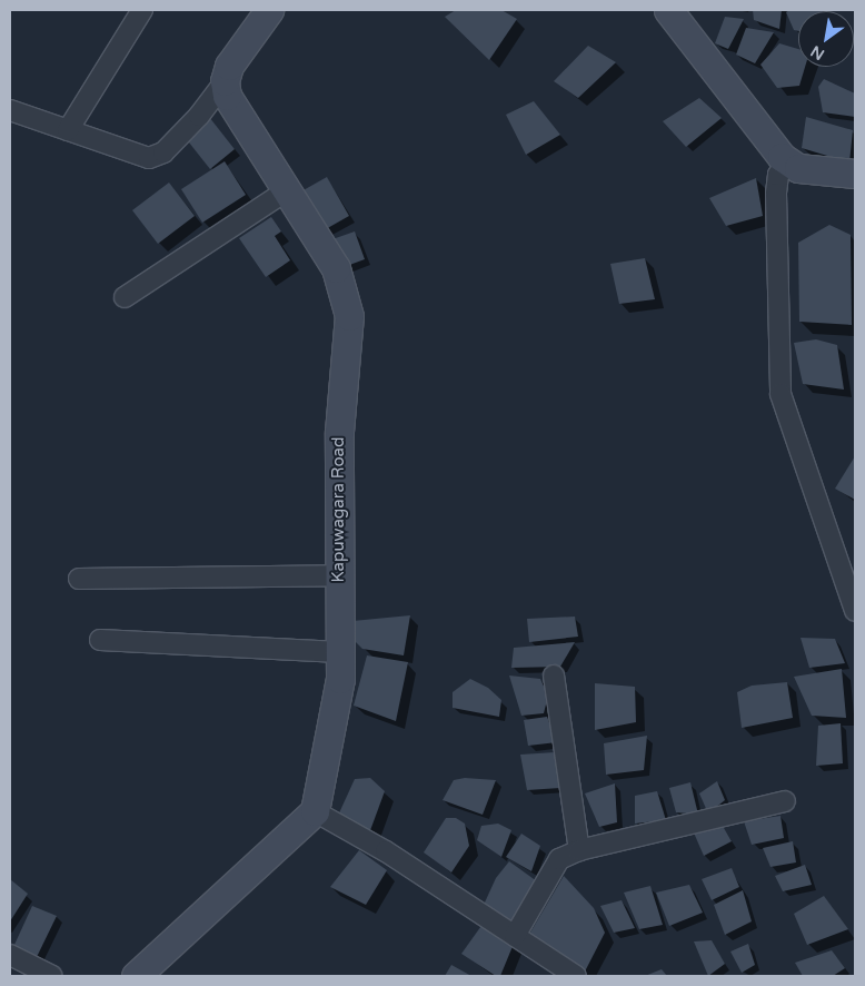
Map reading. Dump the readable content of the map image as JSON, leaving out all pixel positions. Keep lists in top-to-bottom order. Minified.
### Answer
{"streets":{"street":["Kapuwagara Road"]},"north":"bottom left"}
